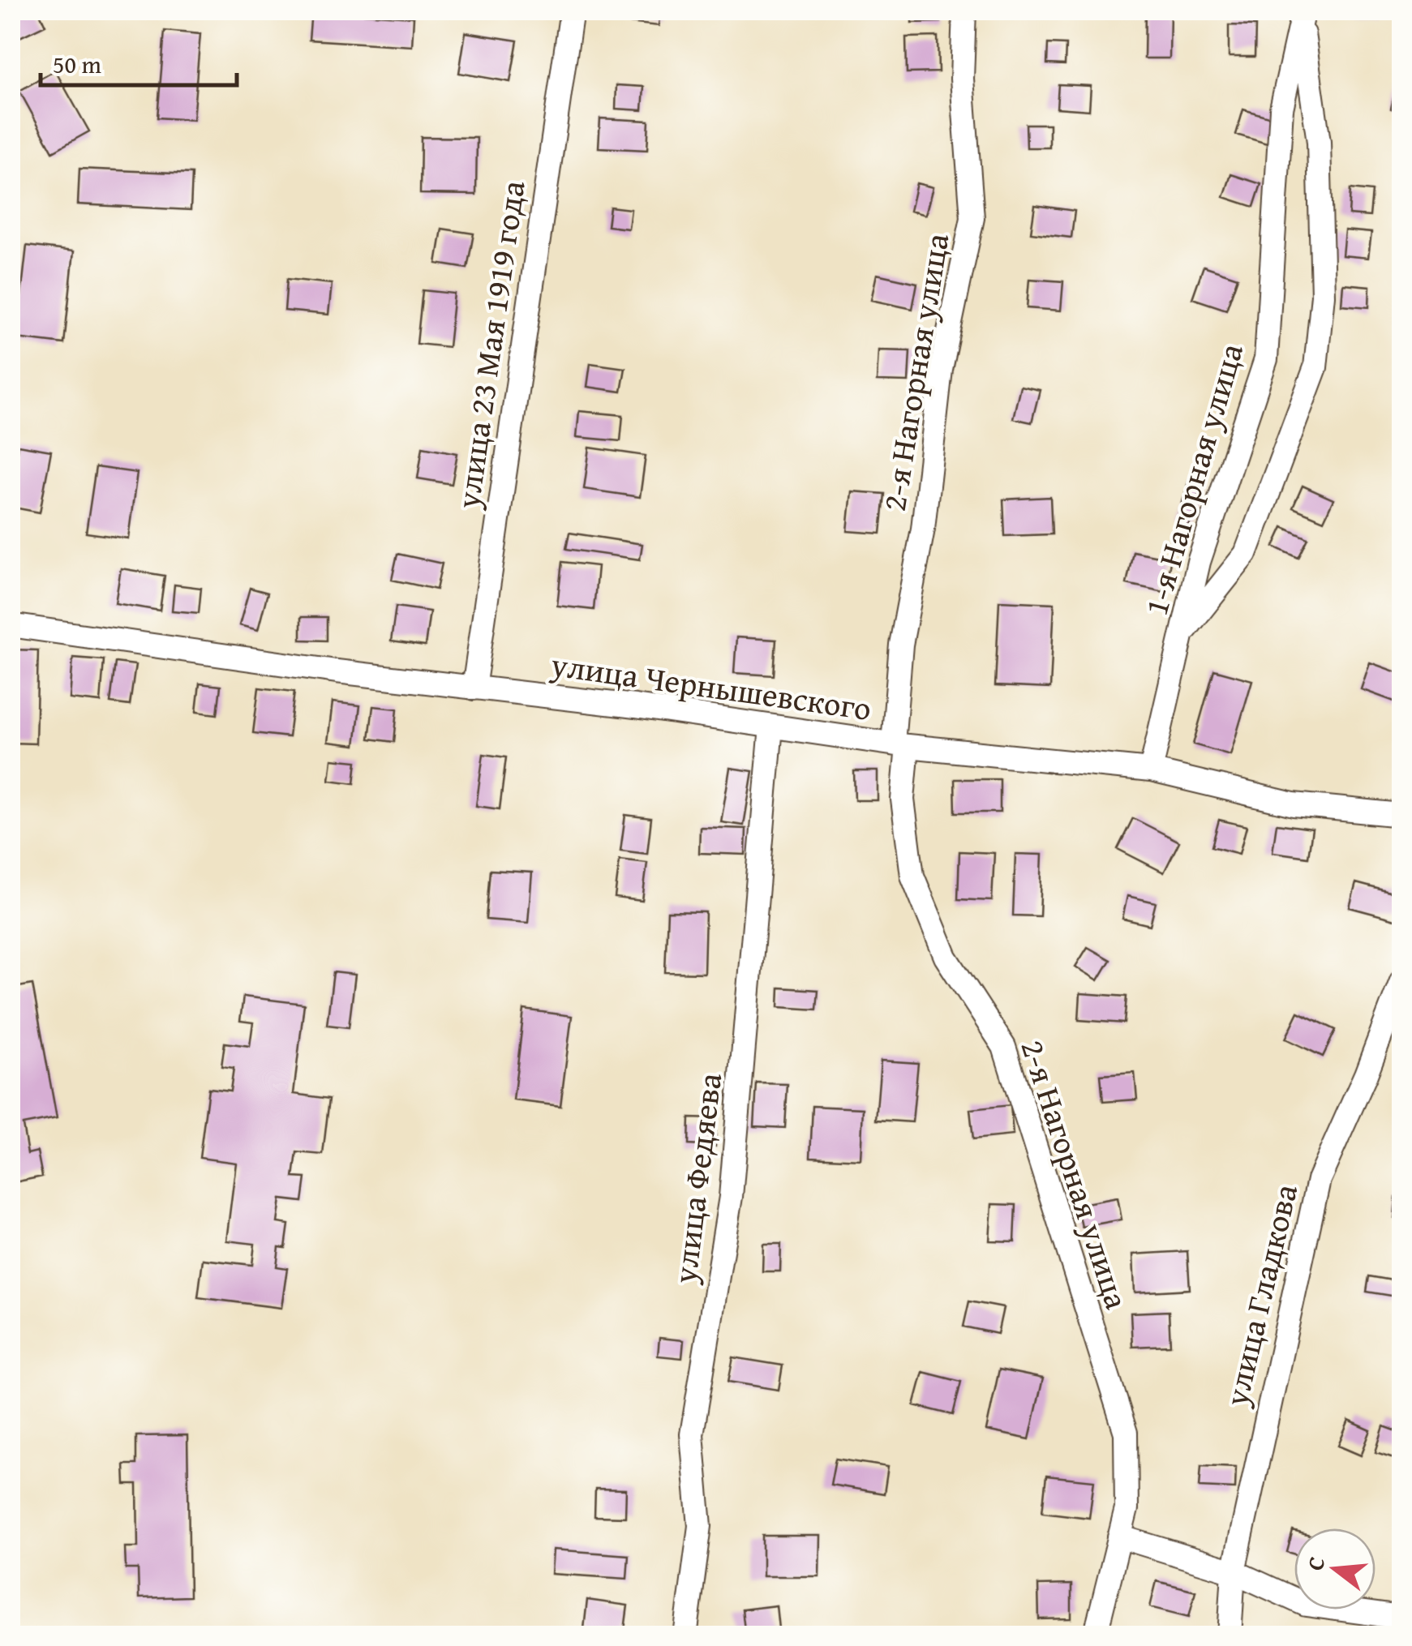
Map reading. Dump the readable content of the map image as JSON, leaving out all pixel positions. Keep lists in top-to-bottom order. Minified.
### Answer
{"streets":{"street":["улица 23 Мая 1919 года","2-я Нагорная улица","1-я Нагорная улица","улица Чернышевского","улица Федяева","улица Гладкова"]},"crossings":[["улица 23 Мая 1919 года","улица Чернышевского"],["2-я Нагорная улица","улица Чернышевского"],["1-я Нагорная улица","улица Чернышевского"],["улица Чернышевского","улица Федяева"]],"scale_bar":"50 m","north":"left"}
